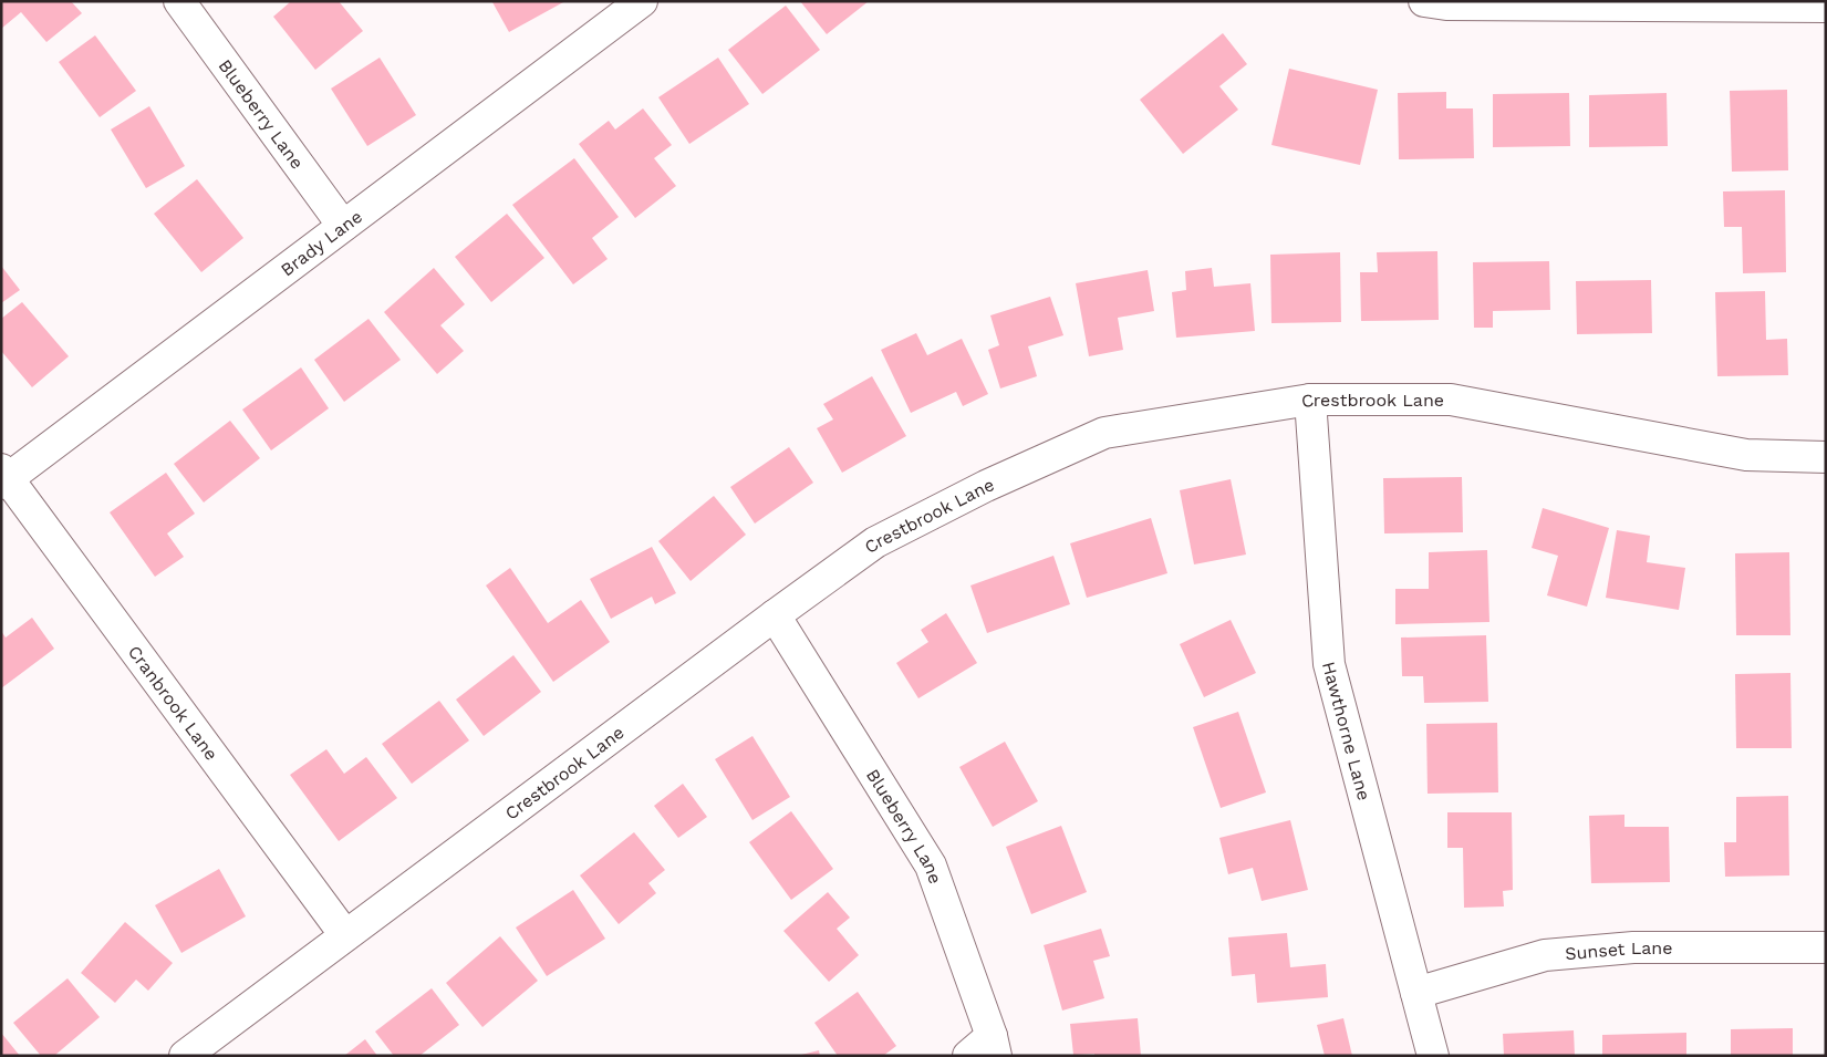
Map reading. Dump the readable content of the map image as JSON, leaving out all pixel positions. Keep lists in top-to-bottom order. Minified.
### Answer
{"streets":{"street":["Blueberry Lane","Brady Lane","Crestbrook Lane","Cranbrook Lane","Hawthorne Lane","Sunset Lane"]},"crossings":[["Blueberry Lane","Brady Lane"],["Blueberry Lane","Crestbrook Lane"],["Brady Lane","Cranbrook Lane"],["Crestbrook Lane","Cranbrook Lane"],["Crestbrook Lane","Hawthorne Lane"],["Hawthorne Lane","Sunset Lane"]]}
